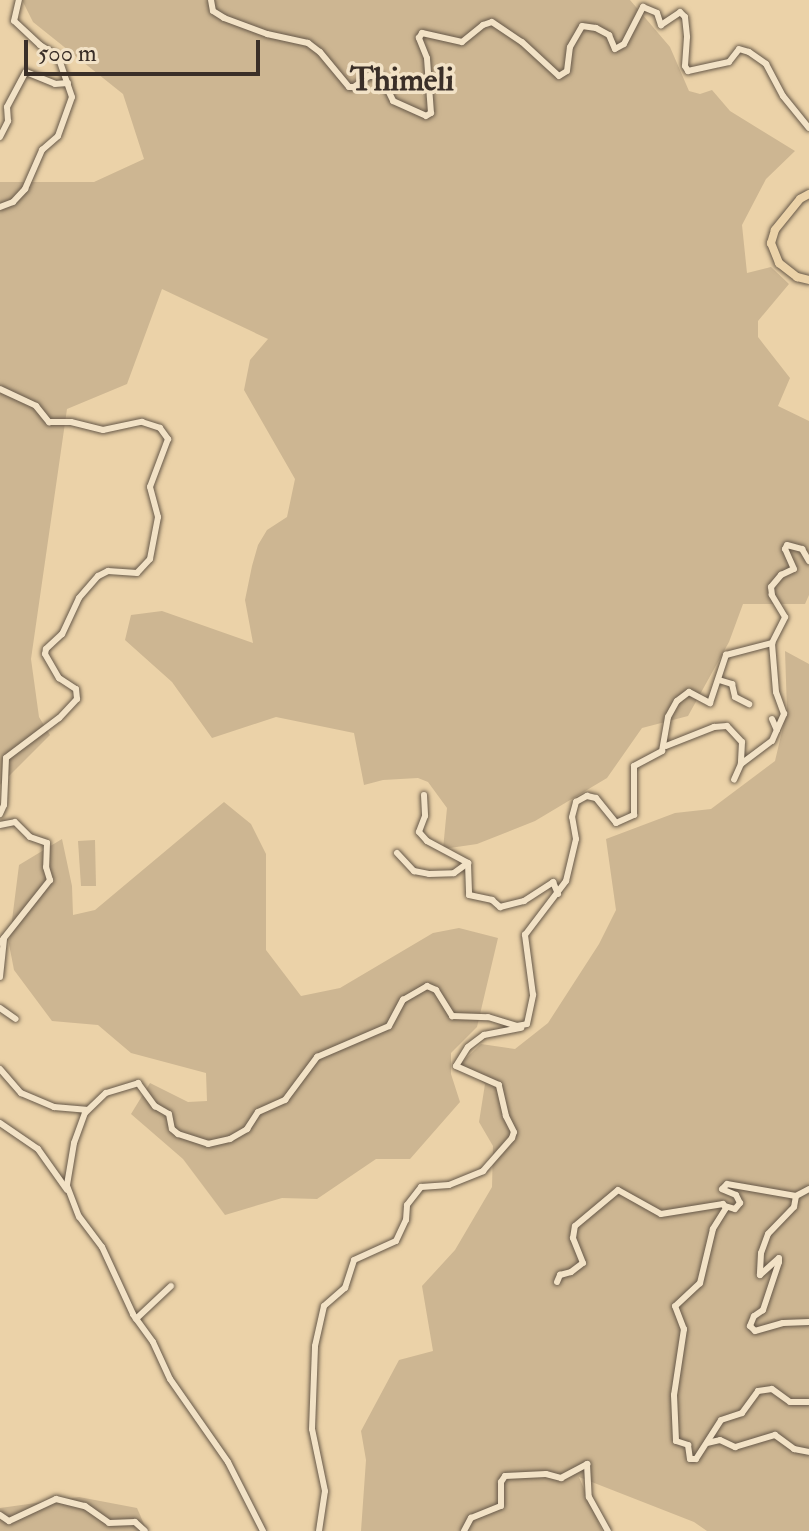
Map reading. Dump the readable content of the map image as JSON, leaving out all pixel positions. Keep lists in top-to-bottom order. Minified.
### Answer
{"districts":["Thimeli"],"scale_bar":"500 m"}
